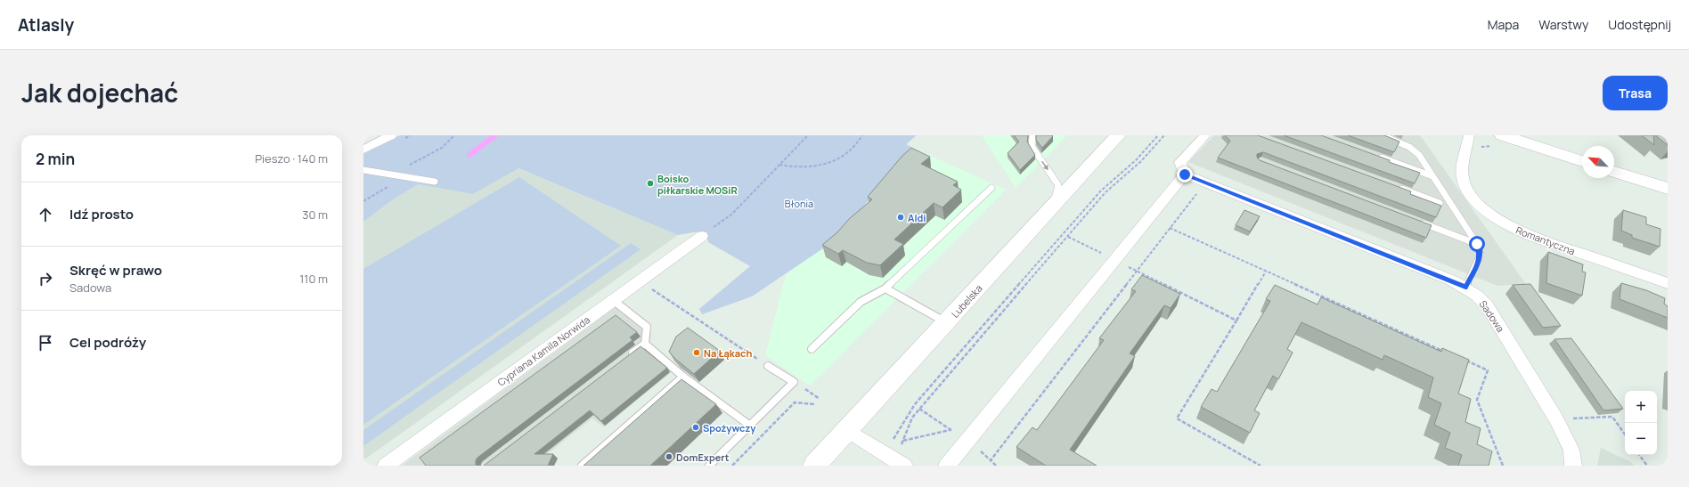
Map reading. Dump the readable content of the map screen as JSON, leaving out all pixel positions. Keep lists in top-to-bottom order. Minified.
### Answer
{"streets":{"main road":["Lubelska"],"street":["Romantyczna","Sadowa","Cypriana Kamila Norwida"]},"parks":["Błonia"],"places":["Boisko piłkarskie MOSiR","Aldi","Na Łąkach","Spożywczy","DomExpert"],"north":"top left","page":{"header":"Atlasly","nav":["Mapa","Warstwy","Udostępnij"],"title":"Jak dojechać","buttons":"Trasa","heading":["2 min","Pieszo · 140 m"],"list":[["Idź prosto","30 m"],["Skręć w prawo","Sadowa","110 m"],"Cel podróży"],"map_buttons":["+","−"]}}
